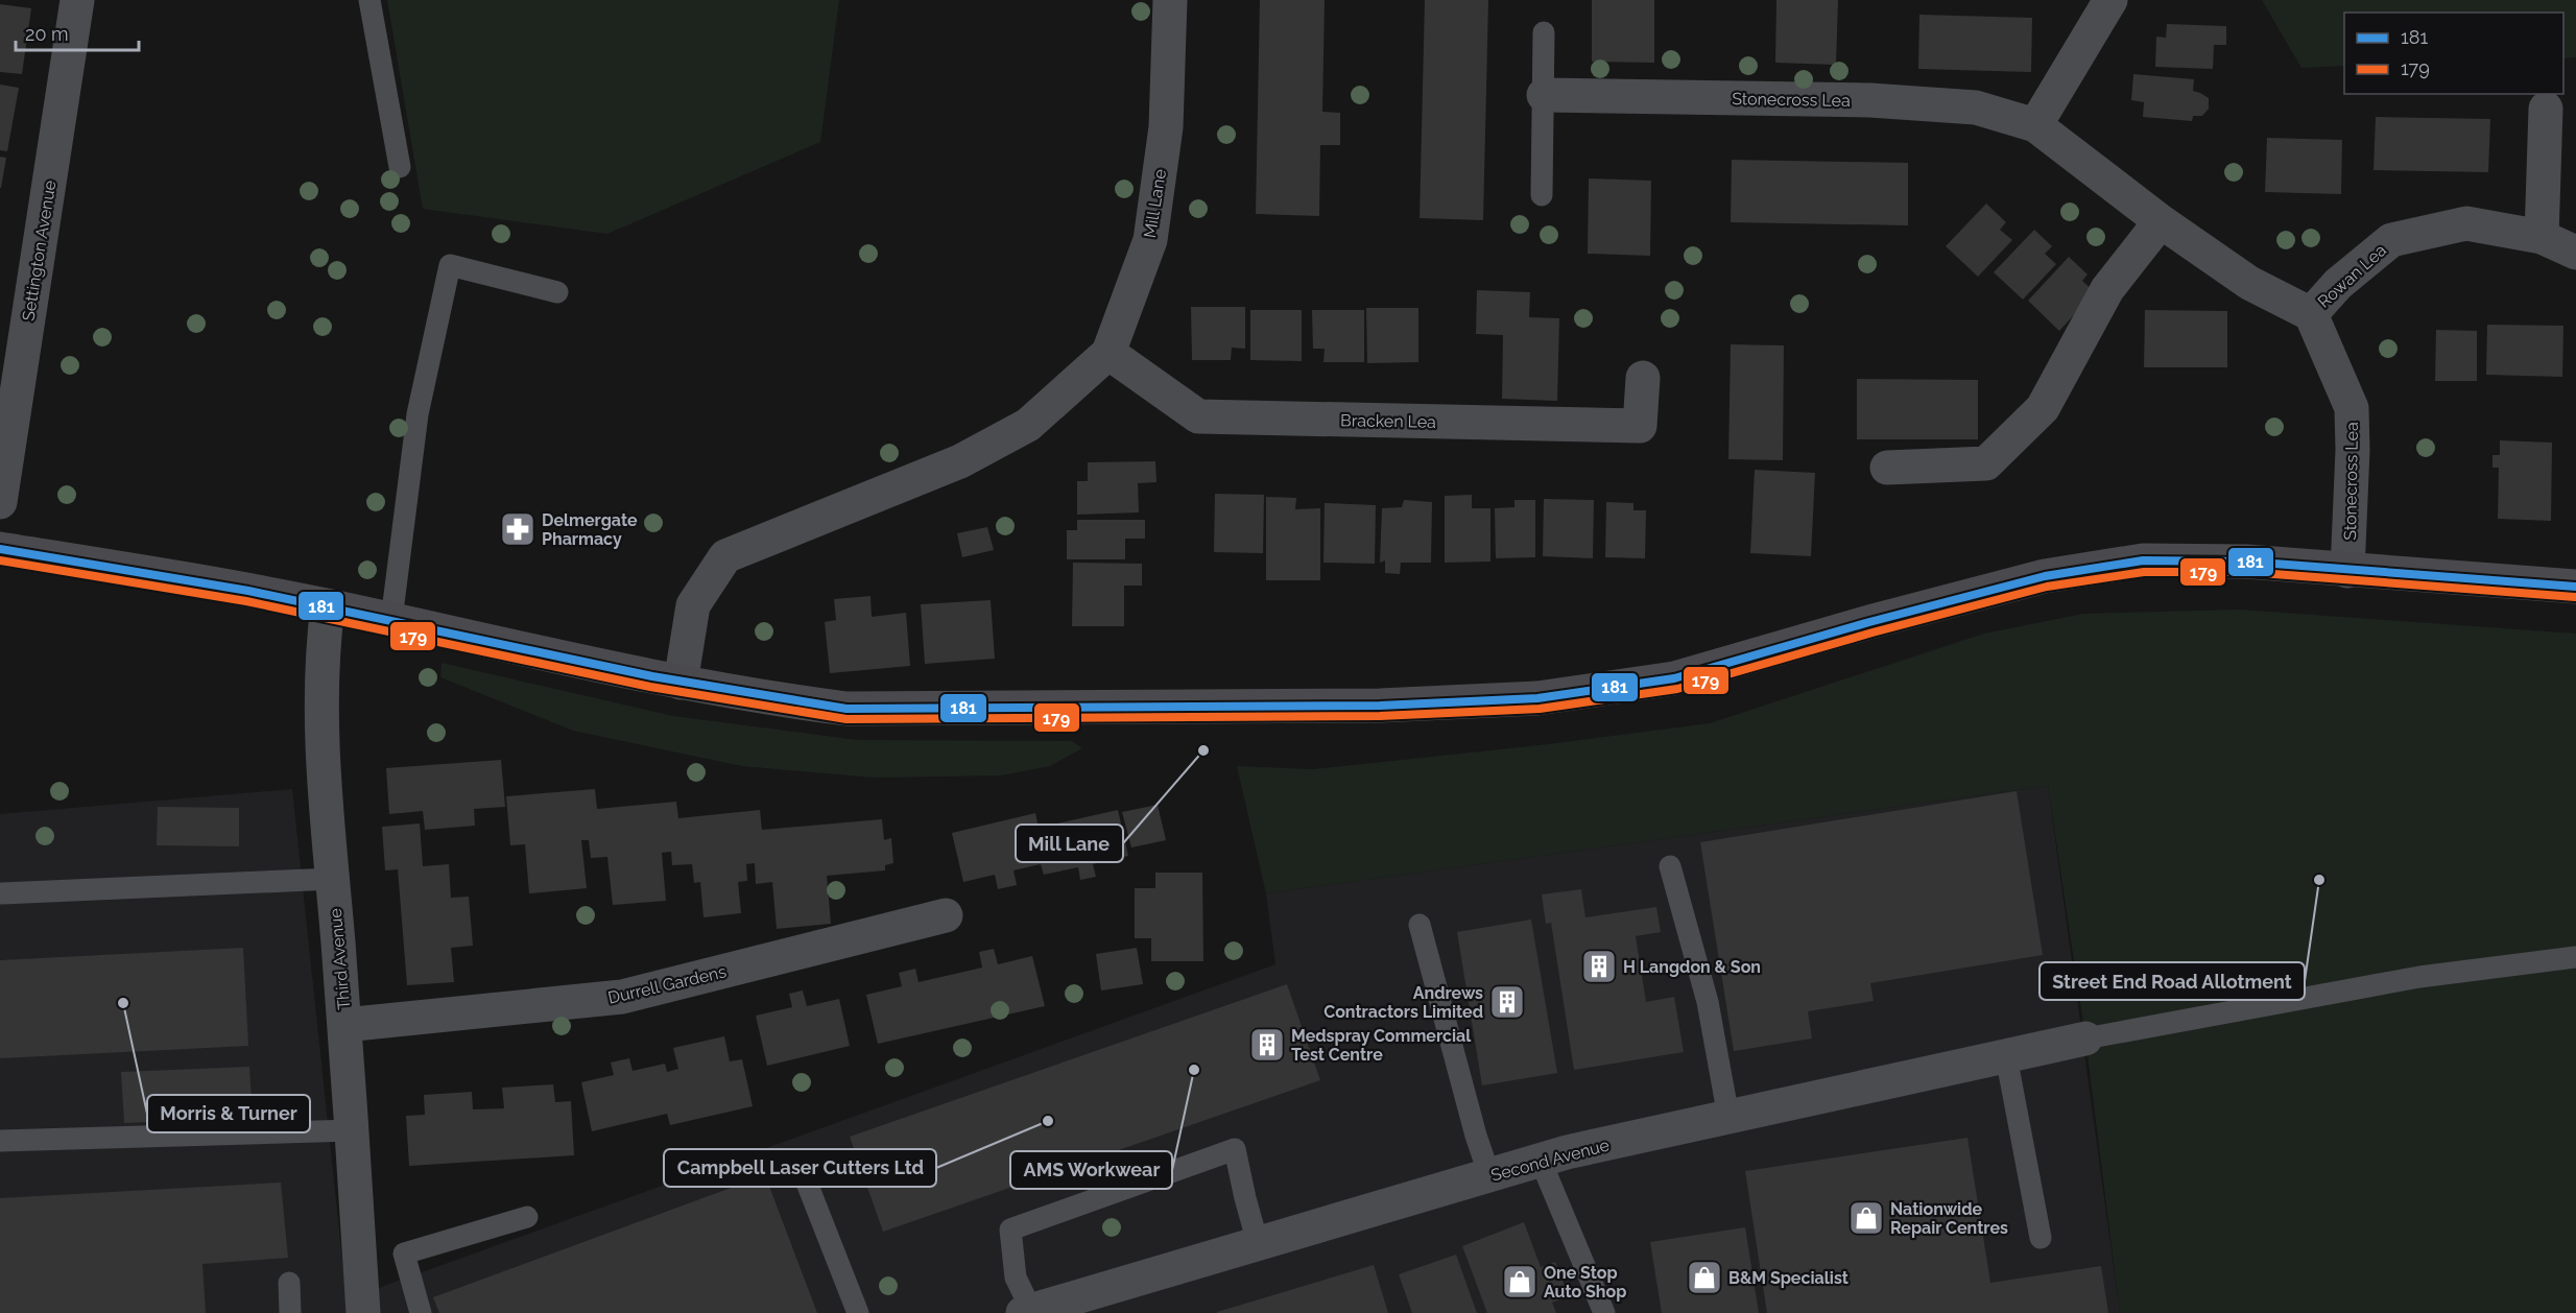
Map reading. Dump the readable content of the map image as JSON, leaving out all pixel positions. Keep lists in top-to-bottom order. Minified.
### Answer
{"streets":{"street":["Stonecross Lea","Mill Lane","Settington Avenue","Rowan Lea","Bracken Lea","Third Avenue","Durrell Gardens","Second Avenue"]},"crossings":[["Stonecross Lea","Rowan Lea"],["Mill Lane","Bracken Lea"],["Third Avenue","Durrell Gardens"]],"places":{"pharmacy":["Delmergate Pharmacy"],"other":["Mill Lane","Street End Road Allotment","Morris & Turner","AMS Workwear","Campbell Laser Cutters Ltd"],"building":["H Langdon & Son","Andrews Contractors Limited","Medspray Commercial Test Centre"],"shop":["Nationwide Repair Centres","B&M Specialist","One Stop Auto Shop"]},"lines":["transit line 181","transit line 179"],"legend":["181","179"],"scale_bar":"20 m"}
